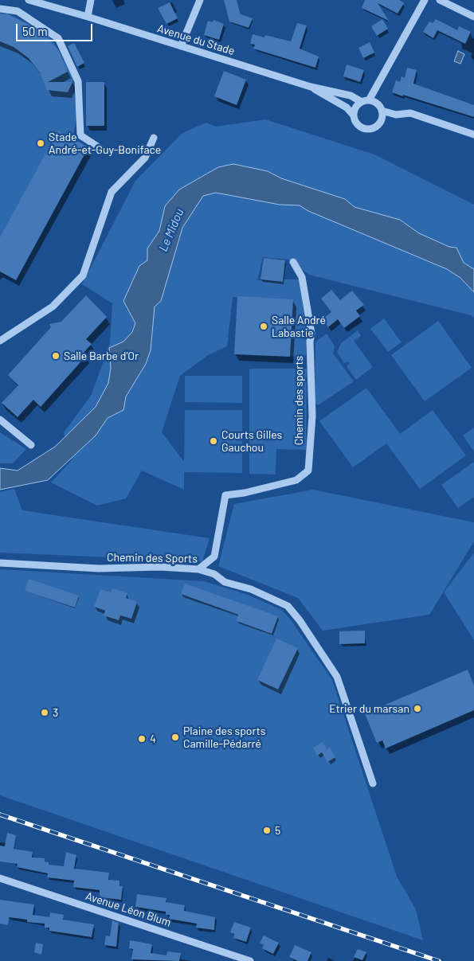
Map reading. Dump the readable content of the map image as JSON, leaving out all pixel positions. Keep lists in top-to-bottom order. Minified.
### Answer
{"streets":{"street":["Avenue du Stade","Chemin des sports","Chemin des Sports","Avenue Léon Blum"]},"crossings":[["Chemin des sports","Chemin des Sports"]],"water":["Le Midou"],"places":["Stade André-et-Guy-Boniface","Salle André Labastie","Salle Barbe d'Or","Courts Gilles Gauchou","Etrier du marsan","3","Plaine des sports Camille-Pédarré","4","5"],"scale_bar":"50 m"}
